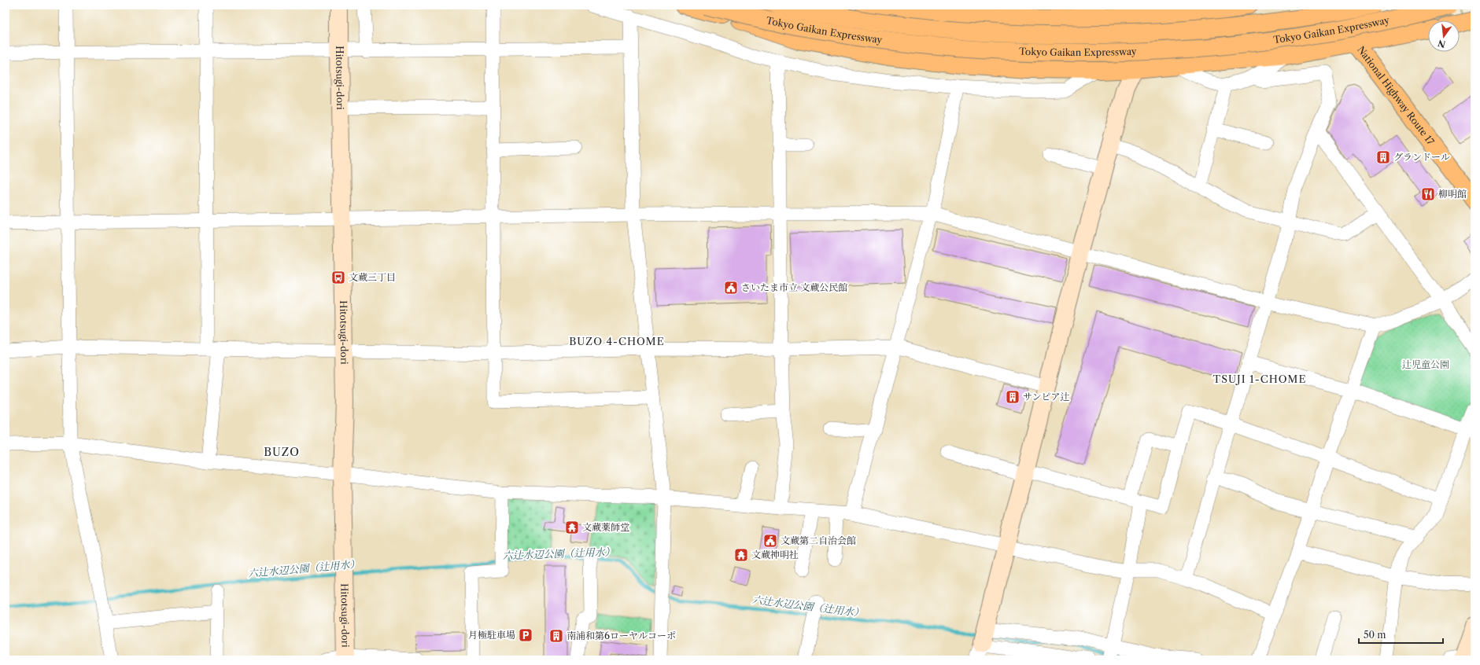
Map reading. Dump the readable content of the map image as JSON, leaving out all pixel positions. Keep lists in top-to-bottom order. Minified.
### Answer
{"streets":{"highway":["Tokyo Gaikan Expressway","National Highway Route 17"],"street":["Hitotsugi-dori"]},"districts":["BUZO 4-CHOME","TSUJI 1-CHOME","BUZO"],"water":["六辻水辺公園（辻用水）"],"parks":["辻児童公園"],"places":{"building":["グランドール","サンピア辻","南浦和第6ローヤルコーポ"],"restaurant":["柳明館"],"bus stop":["文蔵三丁目"],"public building":["さいたま市立 文蔵公民館","文蔵第二自治会館"],"temple":["文蔵薬師堂","文蔵神明社"],"parking":["月極駐車場"]},"scale_bar":"50 m","north":"bottom"}
